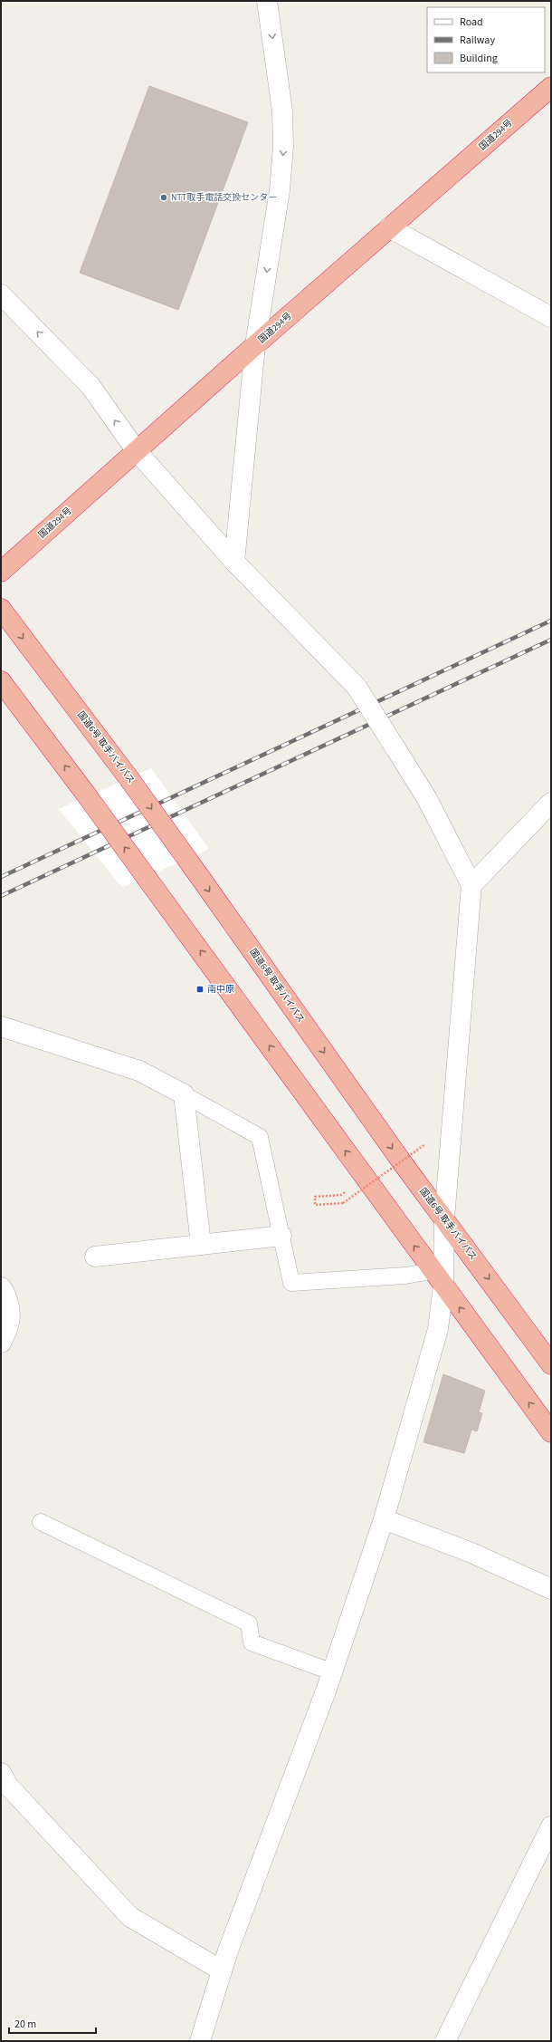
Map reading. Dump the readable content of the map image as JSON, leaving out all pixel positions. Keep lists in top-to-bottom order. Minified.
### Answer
{"streets":{"highway":["国道294号","国道6号 取手バイパス"]},"places":{"other":["NTT取手電話交換センター"],"transit":["南中原"]},"legend":["Road","Railway","Building"],"scale_bar":"20 m"}
